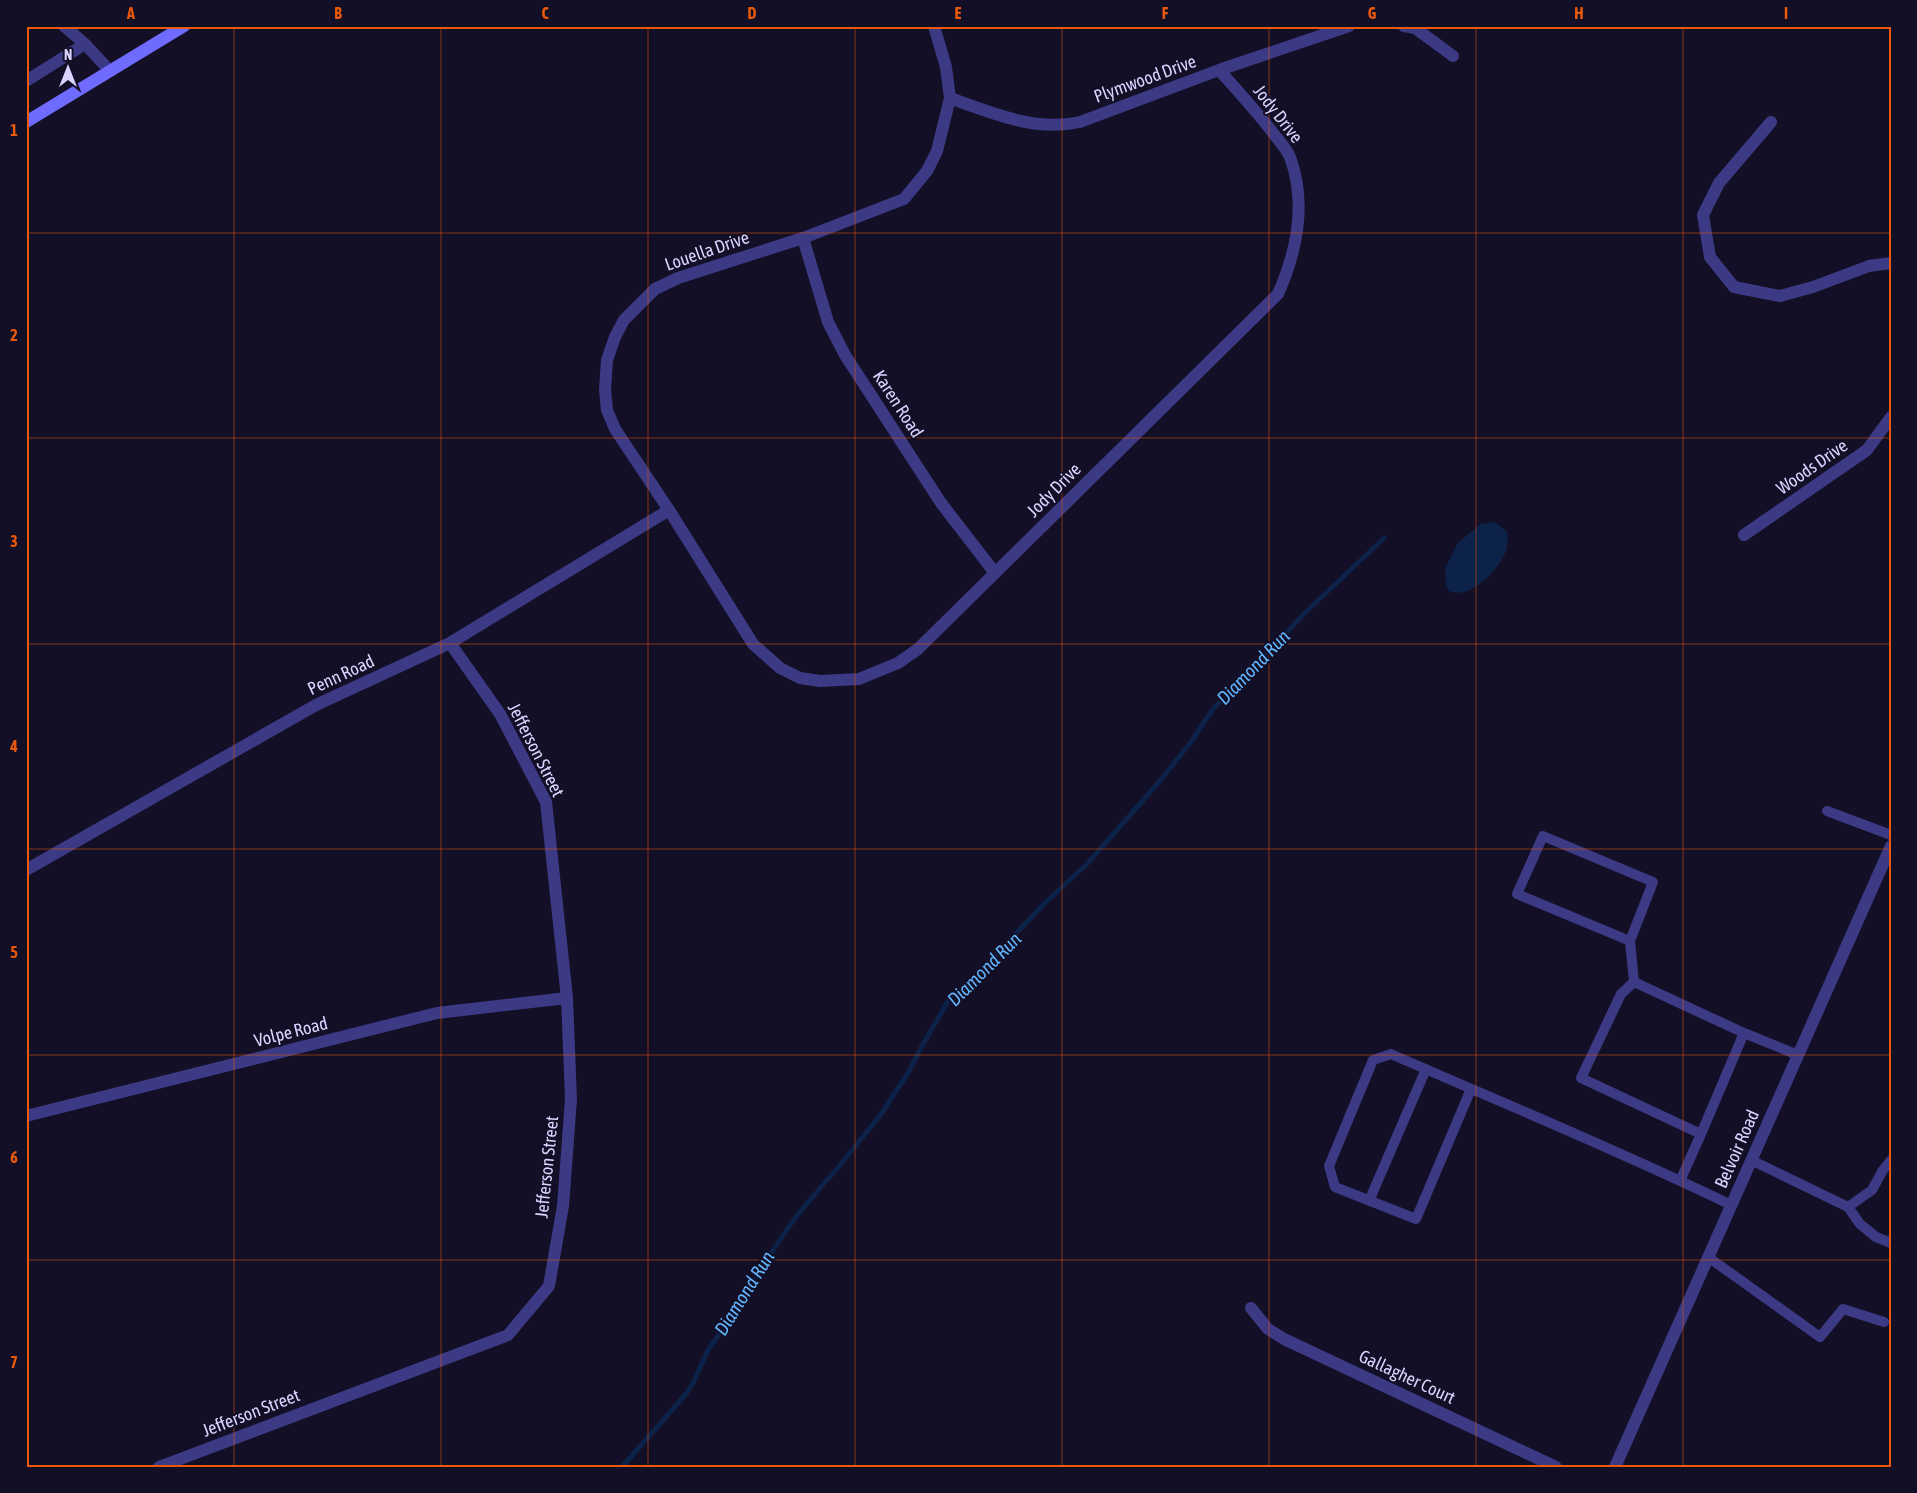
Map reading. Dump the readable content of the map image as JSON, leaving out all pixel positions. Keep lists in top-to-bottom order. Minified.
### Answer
{"streets":{"street":["Plymwood Drive","Jody Drive","Louella Drive","Karen Road","Woods Drive","Penn Road","Jefferson Street","Volpe Road","Belvoir Road","Gallagher Court"]},"crossings":[["Plymwood Drive","Jody Drive"],["Plymwood Drive","Louella Drive"],["Jody Drive","Louella Drive"],["Jody Drive","Karen Road"],["Jody Drive","Penn Road"],["Louella Drive","Karen Road"],["Louella Drive","Penn Road"],["Penn Road","Jefferson Street"],["Jefferson Street","Volpe Road"]],"water":["Diamond Run"],"north":"top","grid":{"columns":["A","B","C","D","E","F","G","H","I"],"rows":["1","2","3","4","5","6","7"]}}
